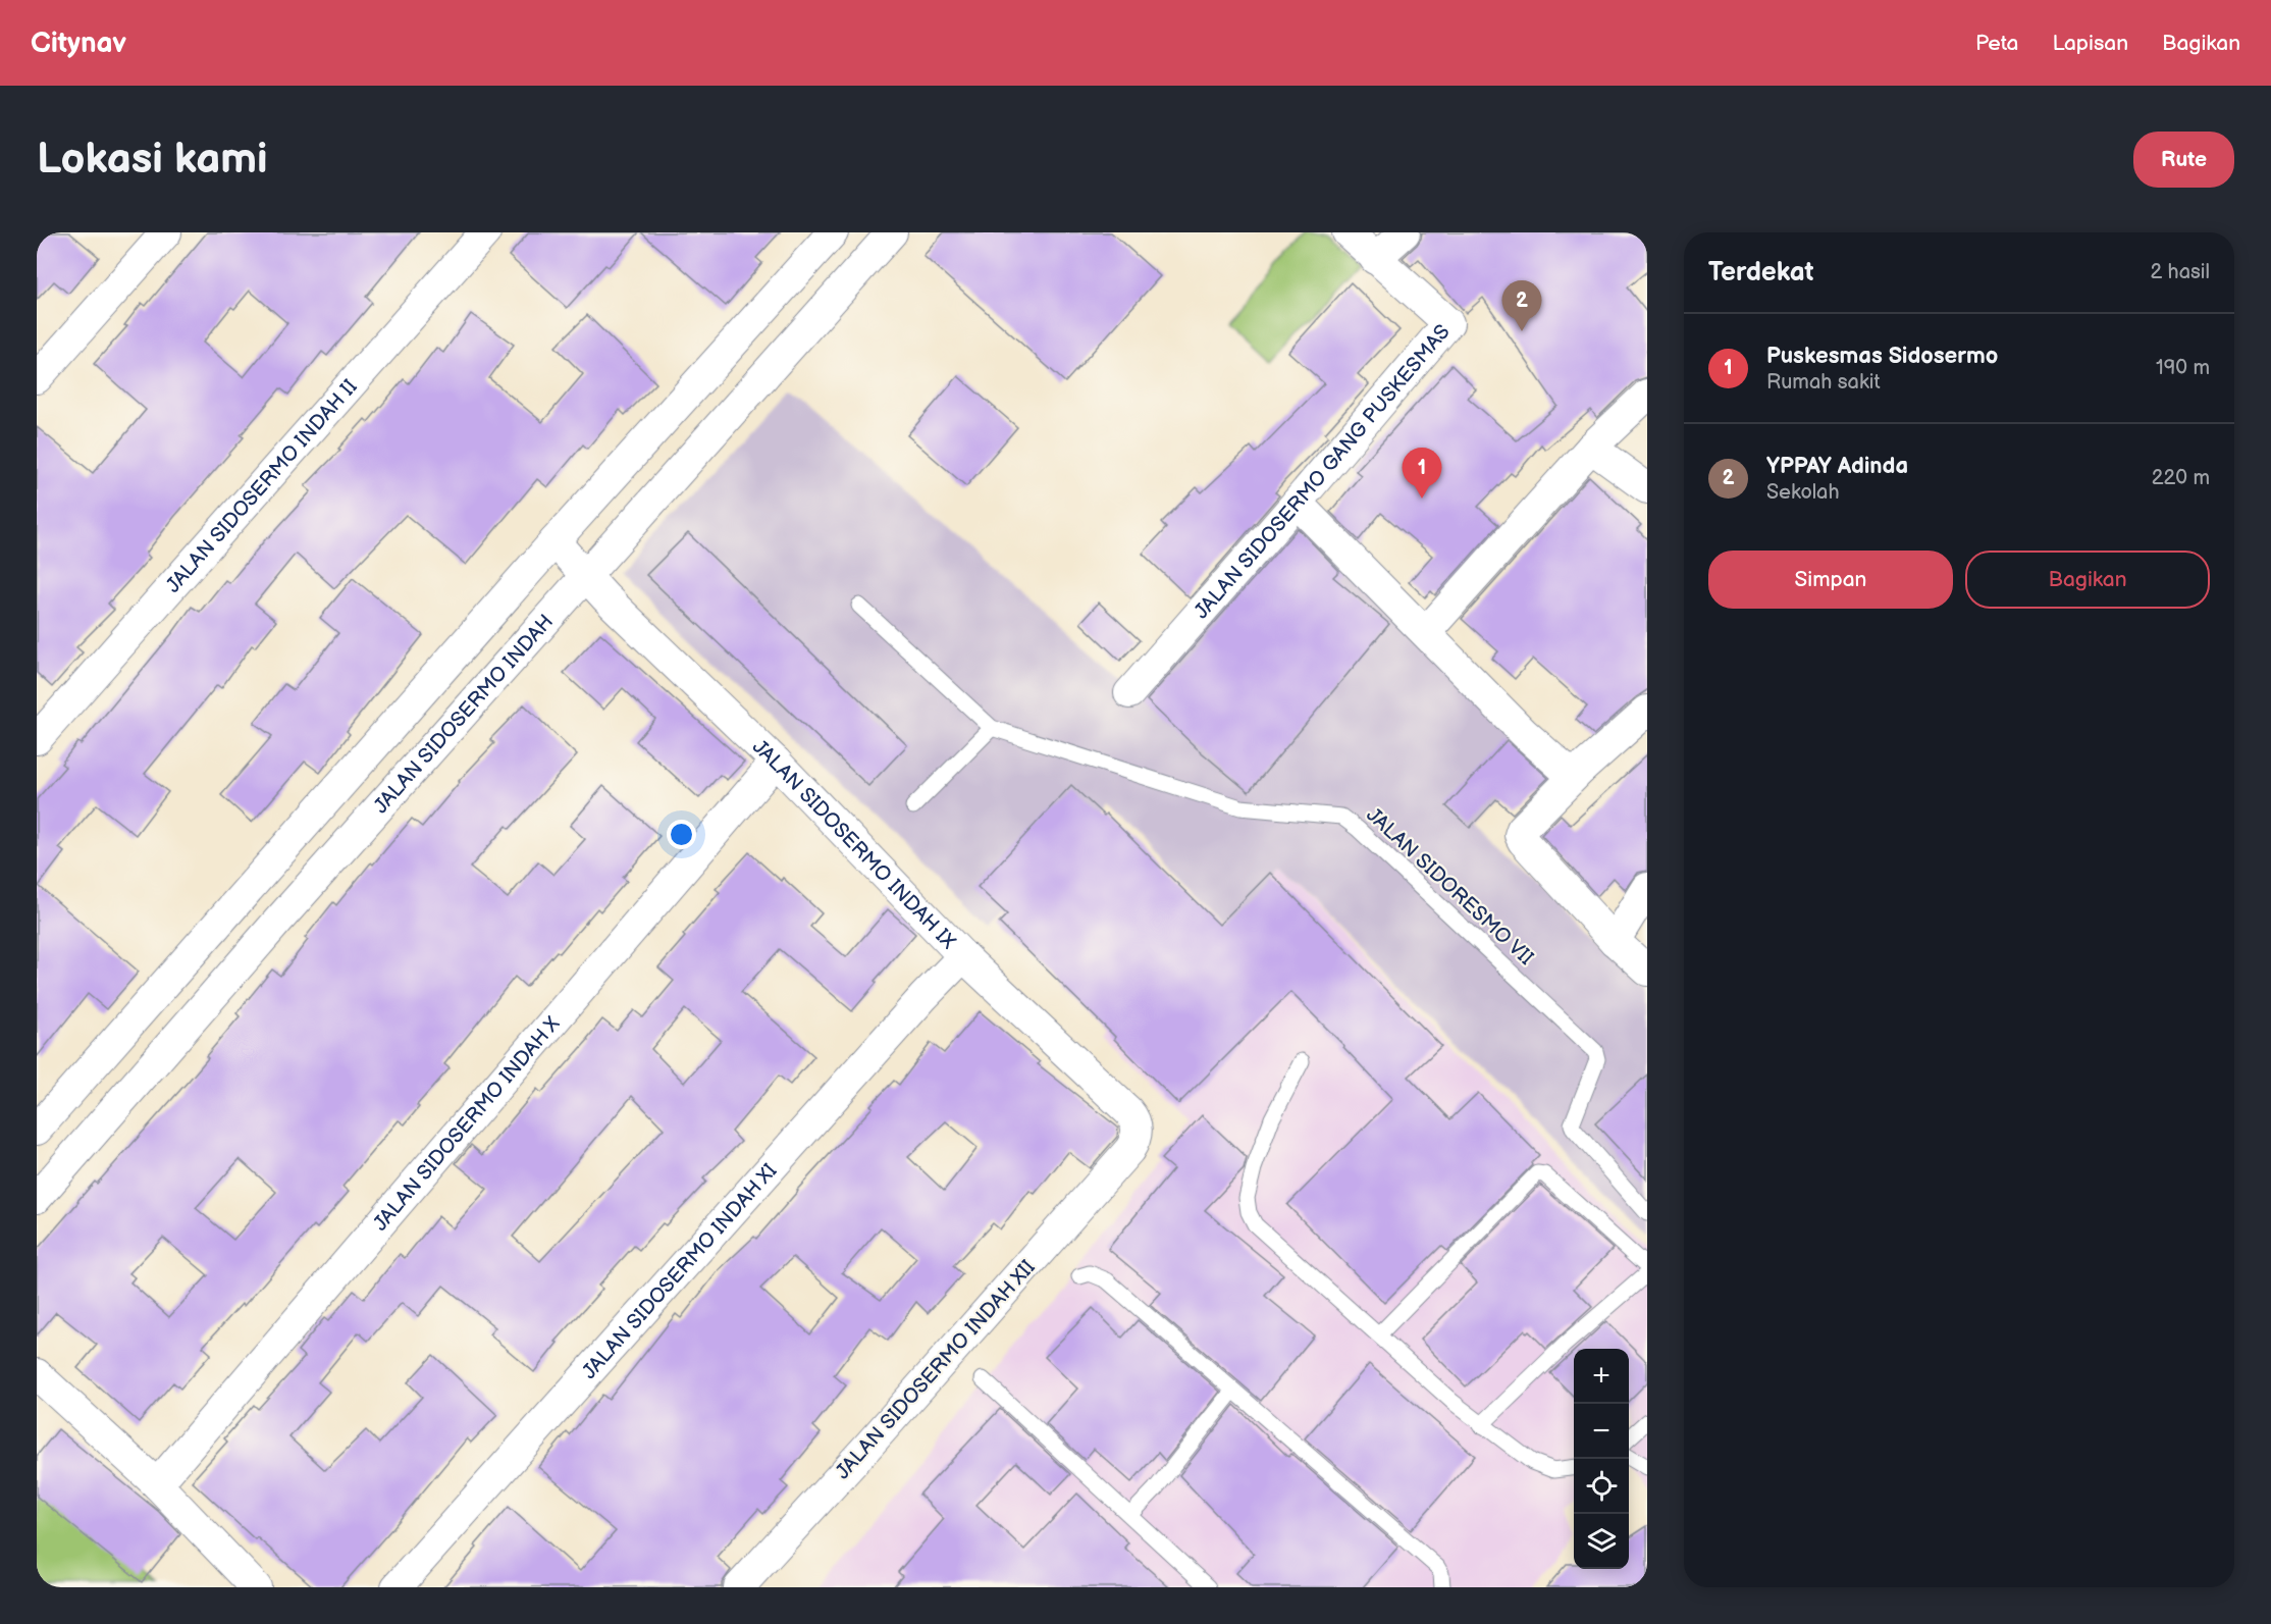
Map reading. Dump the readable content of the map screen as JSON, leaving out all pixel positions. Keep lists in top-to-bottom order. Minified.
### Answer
{"streets":{"street":["JALAN SIDOSERMO GANG PUSKESMAS","JALAN SIDOSERMO INDAH II","JALAN SIDOSERMO INDAH","JALAN SIDOSERMO INDAH IX","JALAN SIDOSERMO INDAH X","JALAN SIDOSERMO INDAH XI","JALAN SIDOSERMO INDAH XII"],"lane":["JALAN SIDORESMO VII"]},"crossings":[["JALAN SIDOSERMO INDAH","JALAN SIDOSERMO INDAH IX"],["JALAN SIDOSERMO INDAH IX","JALAN SIDOSERMO INDAH X"],["JALAN SIDOSERMO INDAH IX","JALAN SIDOSERMO INDAH XI"],["JALAN SIDOSERMO INDAH IX","JALAN SIDOSERMO INDAH XII"]],"page":{"header":"Citynav","nav":["Peta","Lapisan","Bagikan"],"buttons":["Rute",["Simpan","Bagikan"]],"title":"Lokasi kami","heading":["Terdekat","2 hasil"],"pins":["2","1"],"list":[{"mark":"1","name":"Puskesmas Sidosermo","note":"Rumah sakit","value":"190 m"},{"mark":"2","name":"YPPAY Adinda","note":"Sekolah","value":"220 m"}],"map_buttons":["+","−"]}}
